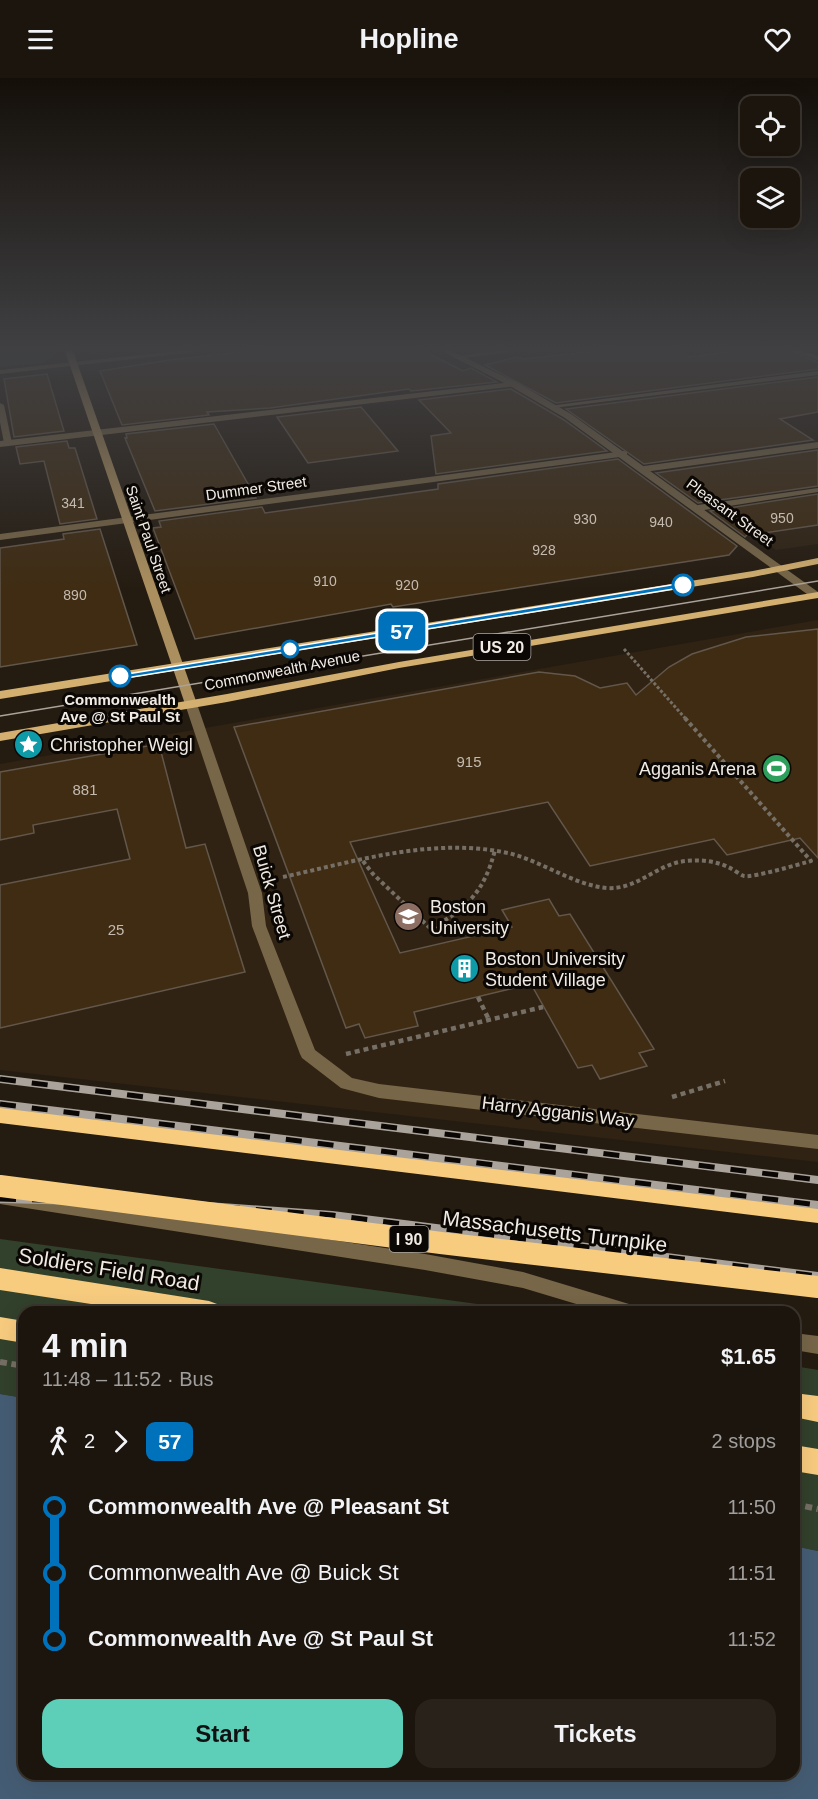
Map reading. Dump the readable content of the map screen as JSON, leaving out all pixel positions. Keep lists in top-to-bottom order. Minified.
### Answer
{"streets":{"highway":["Massachusetts Turnpike","I 90","Soldiers Field Road"],"main road":["Saint Paul Street","US 20","Commonwealth Avenue"],"street":["Dummer Street","Pleasant Street","Buick Street","Harry Agganis Way"]},"crossings":[["Dummer Street","Pleasant Street"],["Dummer Street","Saint Paul Street"],["Pleasant Street","Commonwealth Avenue"],["Saint Paul Street","Commonwealth Avenue"],["Saint Paul Street","Buick Street"],["Commonwealth Avenue","Buick Street"],["Buick Street","Harry Agganis Way"]],"places":{"other":["Commonwealth Ave @ St Paul St"],"place":["Christopher Weigl"],"sports":["Agganis Arena"],"school or university":["Boston University"],"building":["Boston University Student Village"]},"lines":["bus line 57"],"house_numbers":["341","950","930","940","928","910","920","890","915","881","25"],"page":{"header":"Hopline","on_map":"57","heading":["4 min","11:48 – 11:52 · Bus","$1.65"],"legs":["2","57","2 stops"],"list":[{"name":"Commonwealth Ave @ Pleasant St","value":"11:50"},{"name":"Commonwealth Ave @ Buick St","value":"11:51"},{"name":"Commonwealth Ave @ St Paul St","value":"11:52"}],"buttons":["Start","Tickets"]}}
